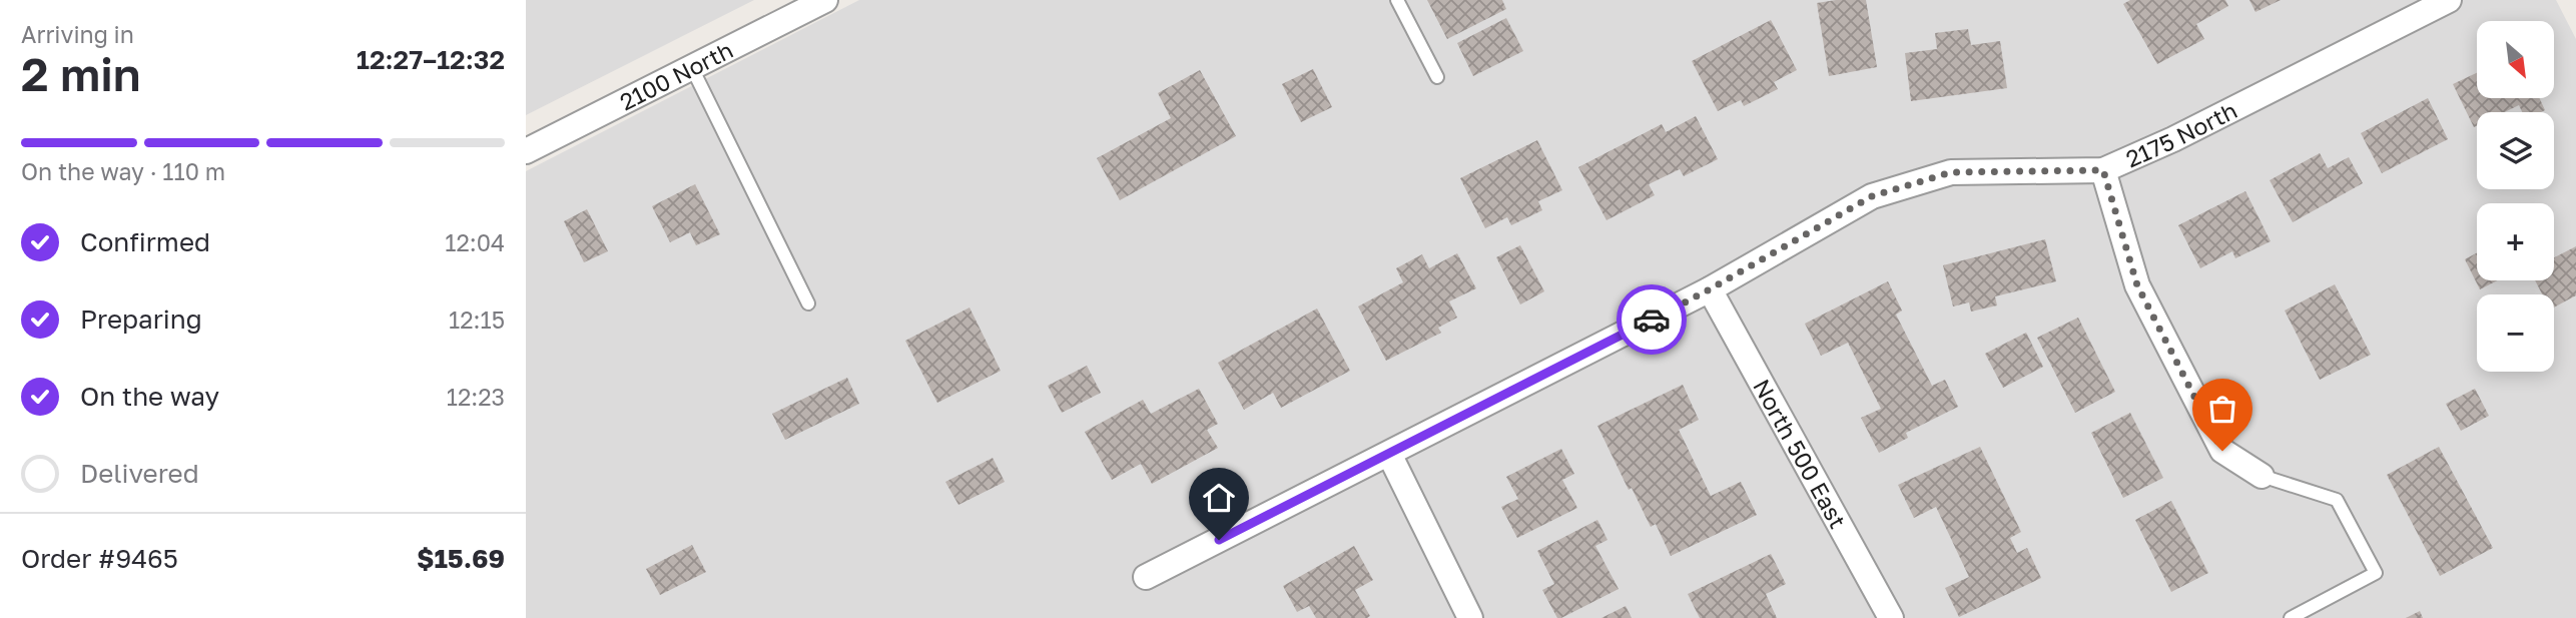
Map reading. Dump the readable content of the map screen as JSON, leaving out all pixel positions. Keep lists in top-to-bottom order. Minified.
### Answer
{"streets":{"street":["2100 North","2175 North","North 500 East"]},"crossings":[["2175 North","North 500 East"]],"north":"bottom right","page":{"heading":["2 min","Arriving in","12:27–12:32"],"panel":["Order #9465","$15.69"],"map_buttons":["+","−"],"bar":"On the way · 110 m","list":[["Confirmed","12:04"],["Preparing","12:15"],["On the way","12:23"],"Delivered"]}}
